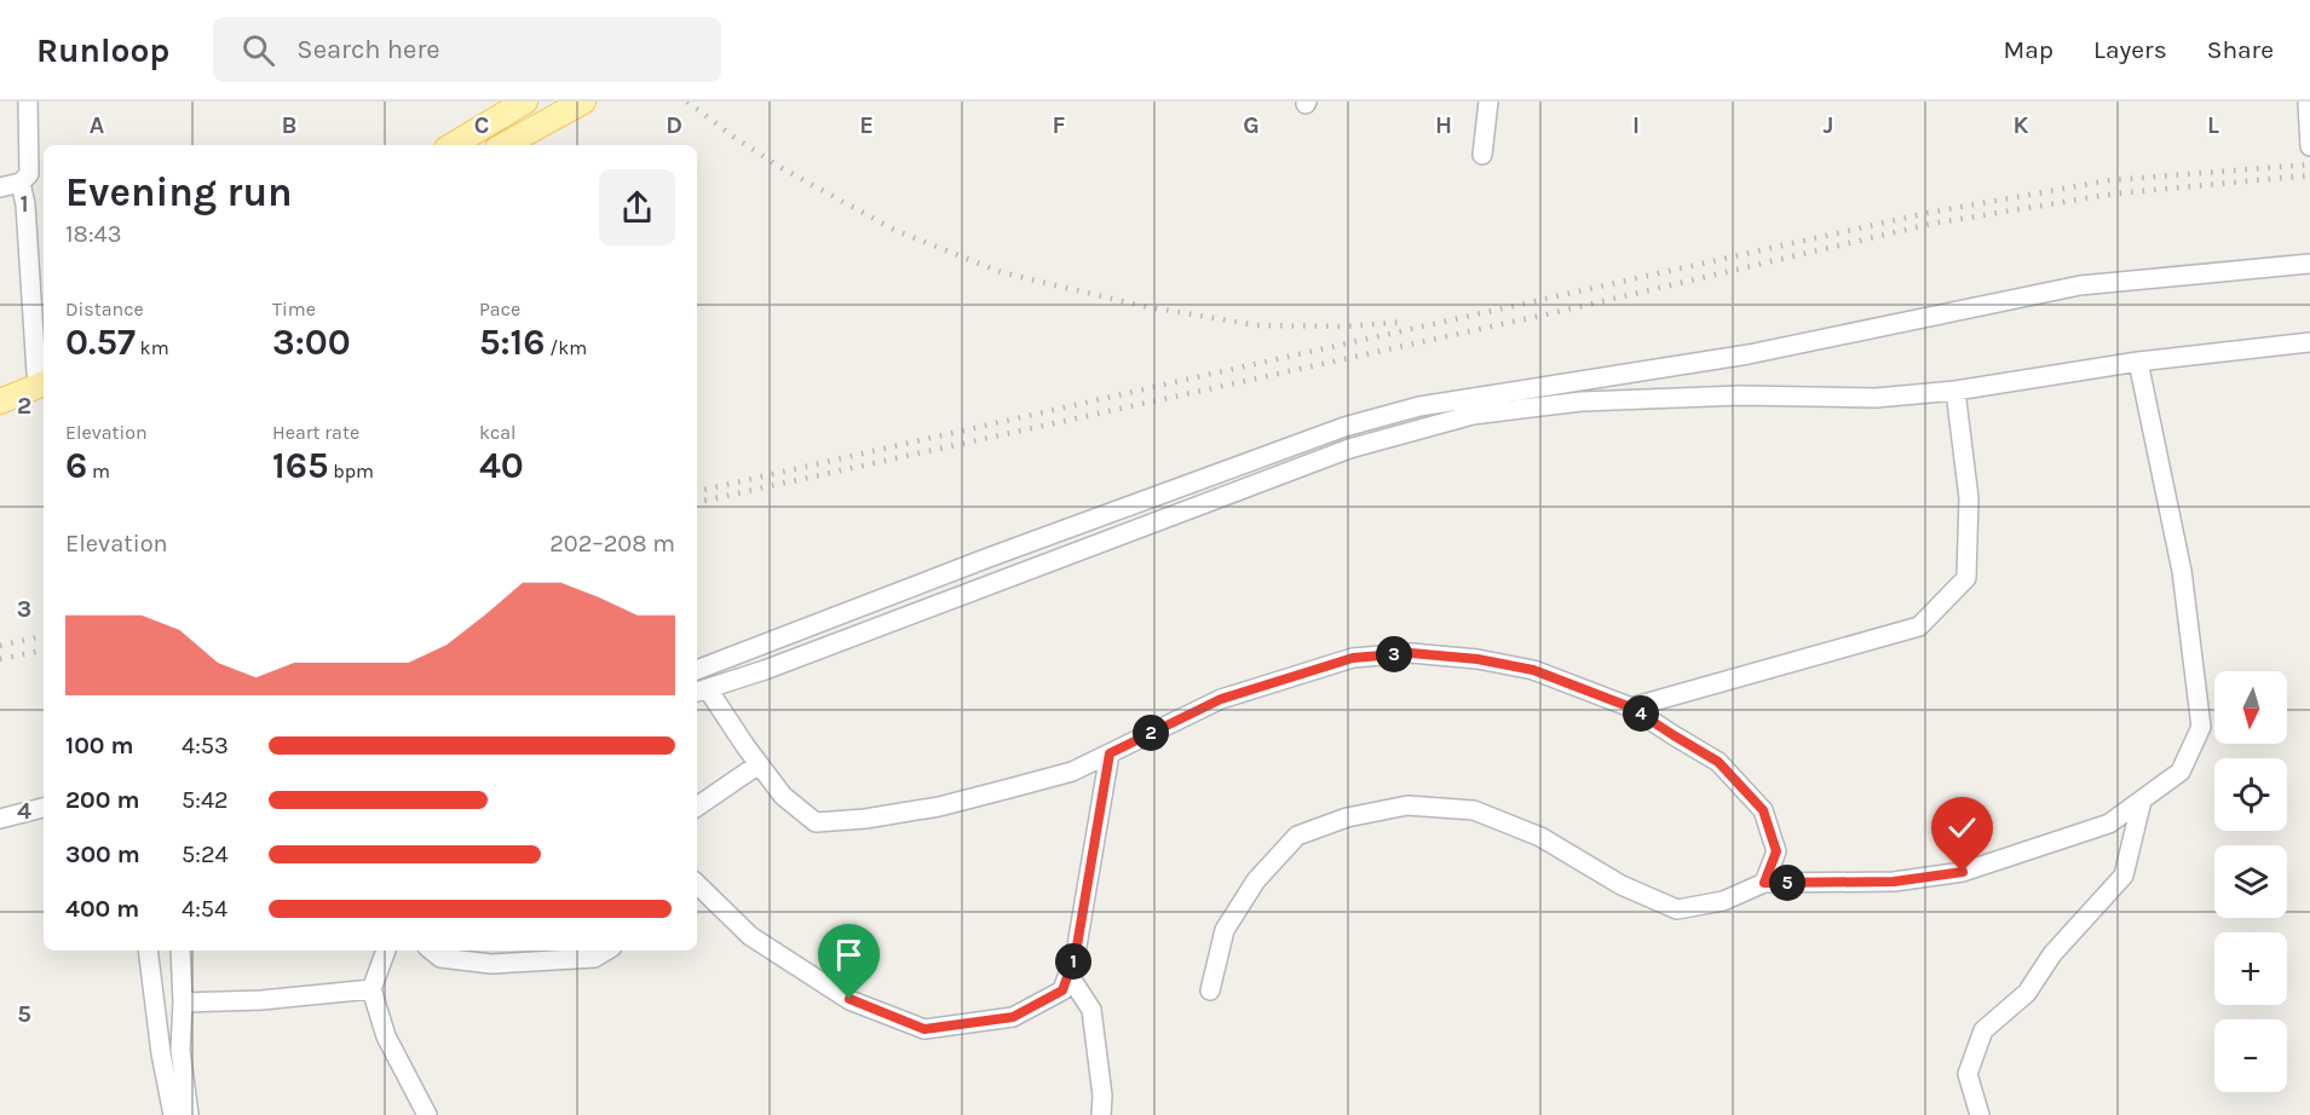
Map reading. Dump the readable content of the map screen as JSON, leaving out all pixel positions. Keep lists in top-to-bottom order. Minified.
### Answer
{"north":"bottom","page":{"header":"Runloop","search":"Search here","nav":["Map","Layers","Share"],"heading":["Evening run","18:43"],"stats":[["Distance","0.57 km"],["Time","3:00"],["Pace","5:16 /km"],["Elevation","6 m"],["Heart rate","165 bpm"],["kcal","40"]],"chart":["Elevation","202–208 m"],"pins":["3","4","2","5","1"],"map_buttons":["+","−"],"list":[{"name":"100 m","note":"4:53"},{"name":"200 m","note":"5:42"},{"name":"300 m","note":"5:24"},{"name":"400 m","note":"4:54"}]},"grid":{"columns":["A","B","C","D","E","F","G","H","I","J","K","L"],"rows":["1","2","3","4","5"]}}
